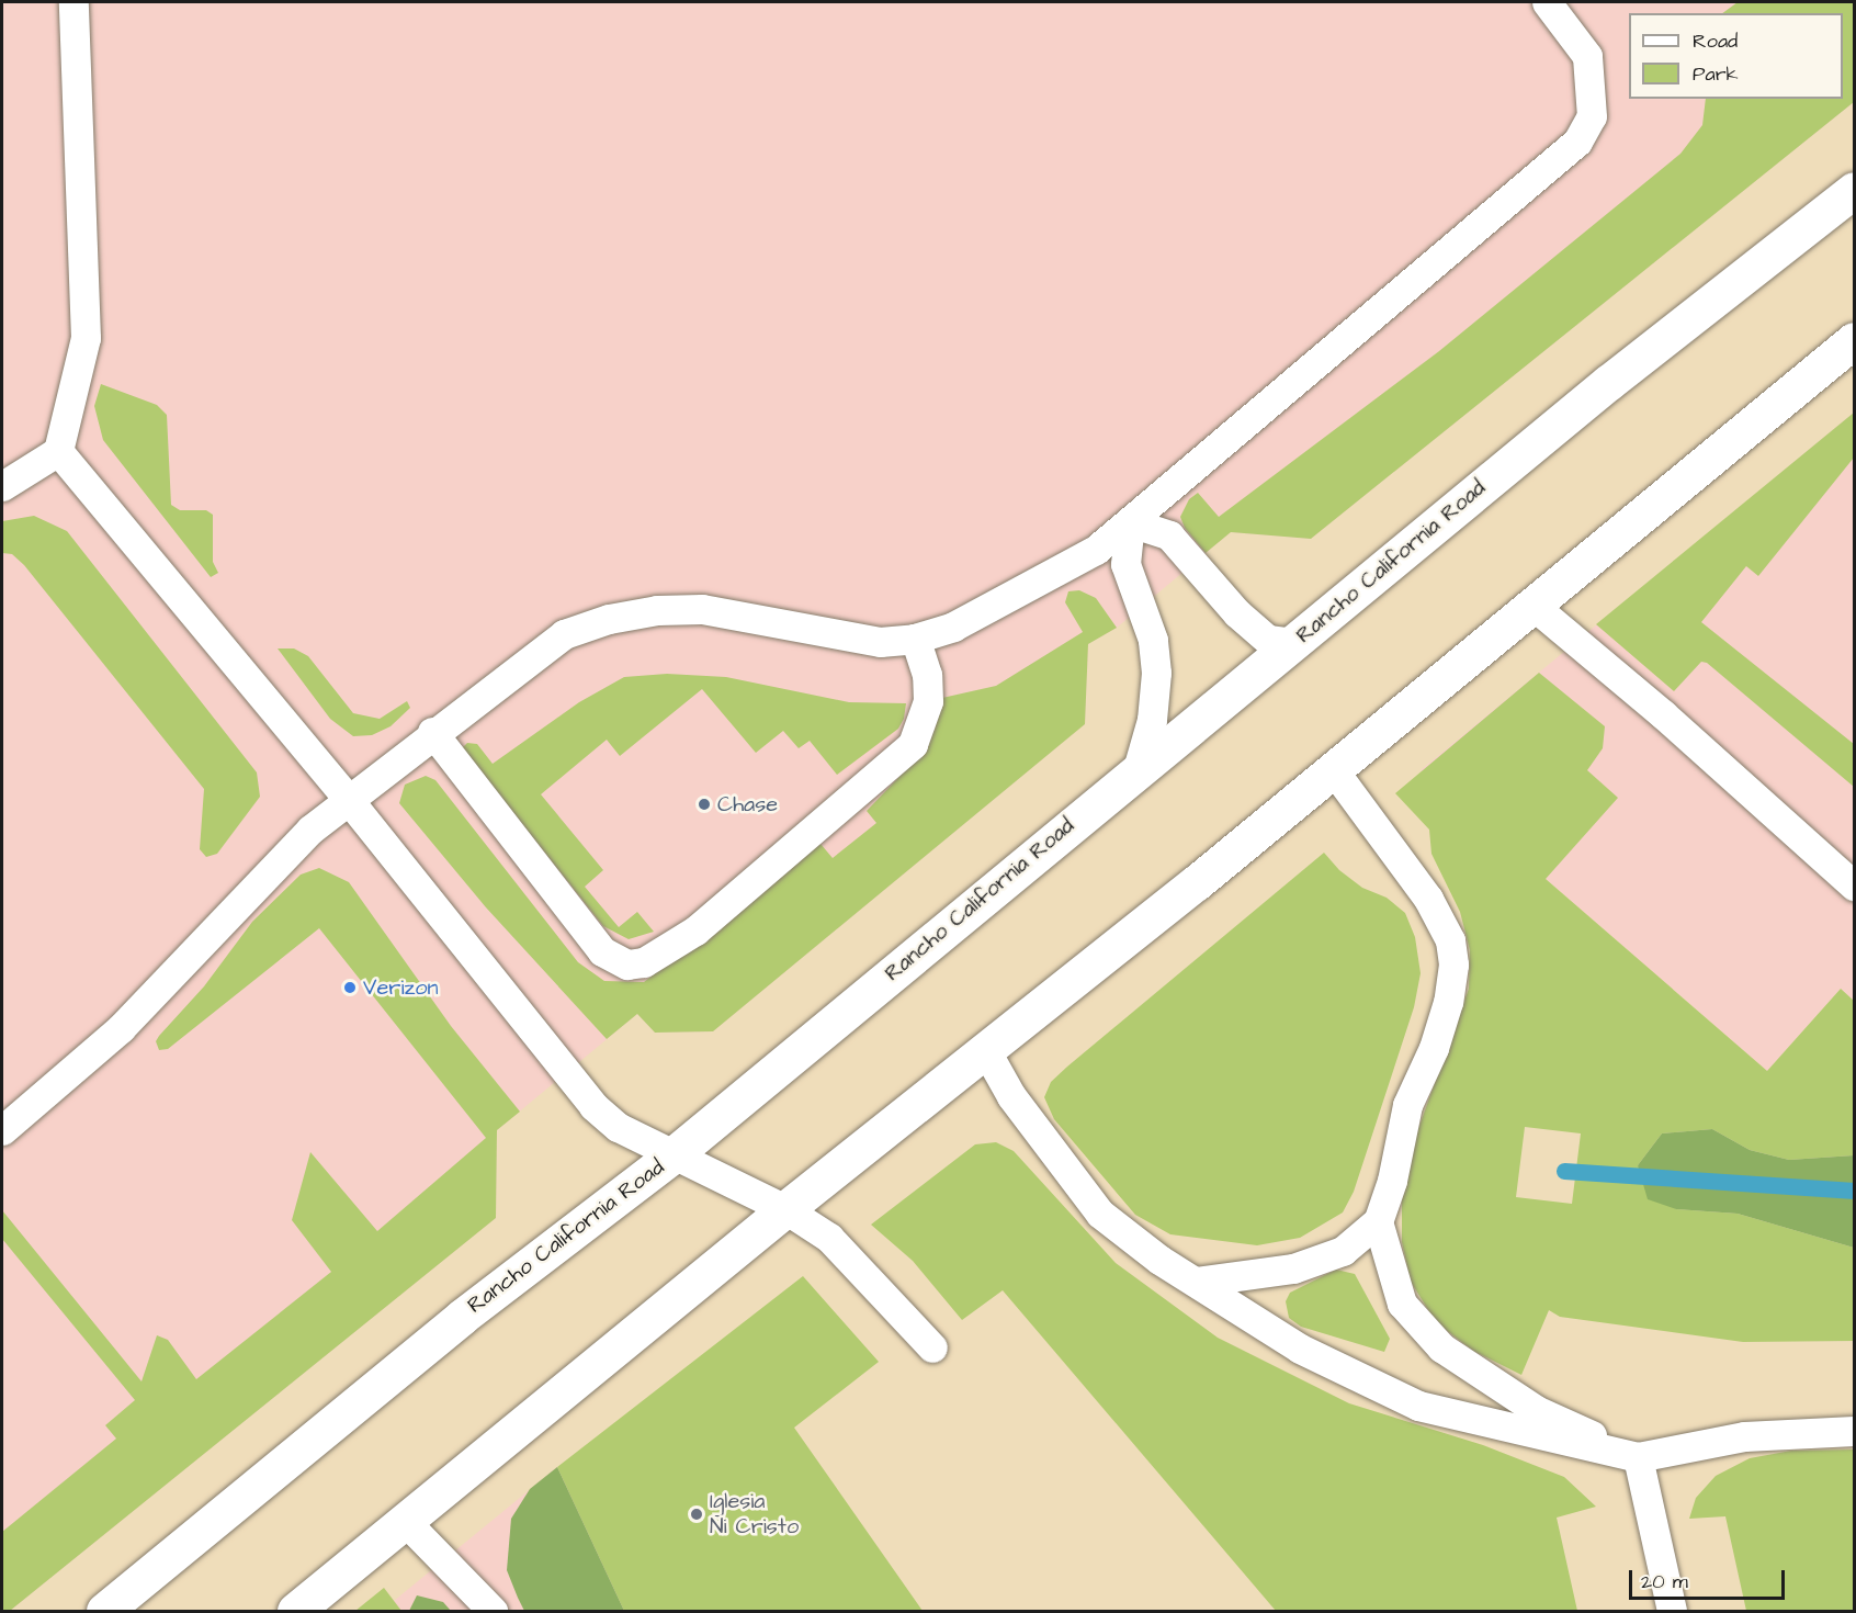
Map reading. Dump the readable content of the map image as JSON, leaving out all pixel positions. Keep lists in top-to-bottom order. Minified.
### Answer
{"streets":{"main road":["Rancho California Road"]},"places":["Chase","Verizon","Iglesia Ni Cristo"],"legend":["Road","Park"],"scale_bar":"20 m"}
